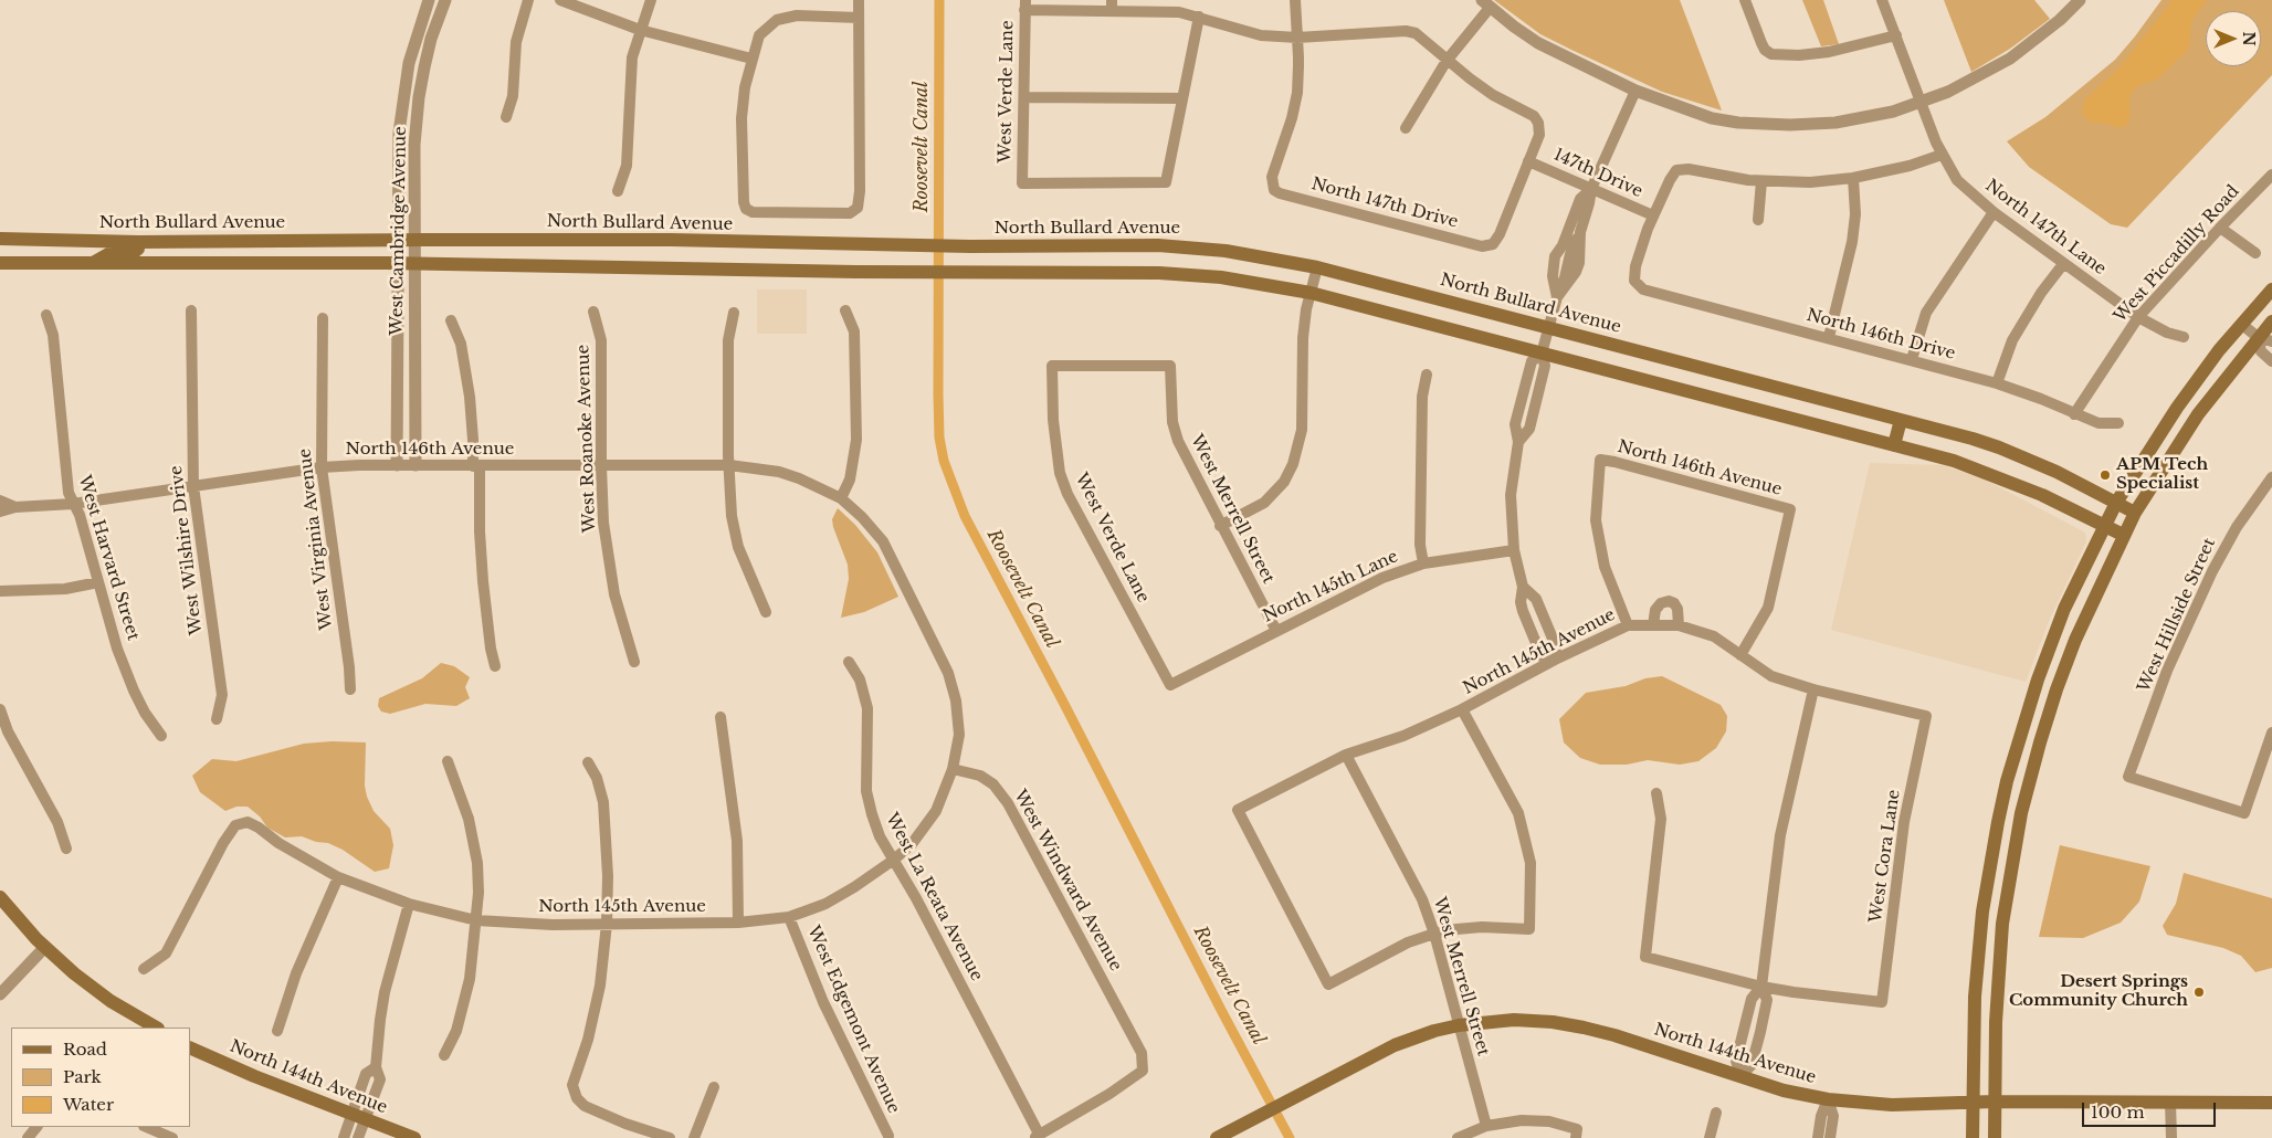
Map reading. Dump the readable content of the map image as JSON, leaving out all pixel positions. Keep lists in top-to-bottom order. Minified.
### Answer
{"streets":{"main road":["North Bullard Avenue","North 144th Avenue"],"street":["West Verde Lane","147th Drive","North 147th Drive","North 147th Lane","West Cambridge Avenue","West Piccadilly Road","North 146th Drive","West Roanoke Avenue","North 146th Avenue","West Merrell Street","West Virginia Avenue","West Wilshire Drive","West Harvard Street","North 145th Lane","West Hillside Street","North 145th Avenue","West Cora Lane","West Windward Avenue","West La Reata Avenue","West Edgemont Avenue"]},"crossings":[["West Verde Lane","West Merrell Street"],["West Verde Lane","North 145th Lane"],["147th Drive","North 147th Drive"],["147th Drive","North 146th Drive"],["North Bullard Avenue","West Cambridge Avenue"],["North 147th Lane","West Piccadilly Road"],["West Cambridge Avenue","North 146th Avenue"],["West Piccadilly Road","North 146th Drive"],["West Roanoke Avenue","North 146th Avenue"],["North 146th Avenue","West Virginia Avenue"],["North 146th Avenue","West Wilshire Drive"],["North 146th Avenue","West Harvard Street"],["North 146th Avenue","North 145th Avenue"],["West Merrell Street","North 145th Lane"],["West Merrell Street","North 145th Avenue"],["West Merrell Street","North 144th Avenue"],["North 145th Avenue","West Cora Lane"],["North 145th Avenue","West Windward Avenue"],["North 145th Avenue","West La Reata Avenue"],["North 145th Avenue","West Edgemont Avenue"],["West Windward Avenue","West La Reata Avenue"]],"water":["Roosevelt Canal"],"places":["APM Tech Specialist","Desert Springs Community Church"],"legend":["Road","Park","Water"],"scale_bar":"100 m","north":"right"}
